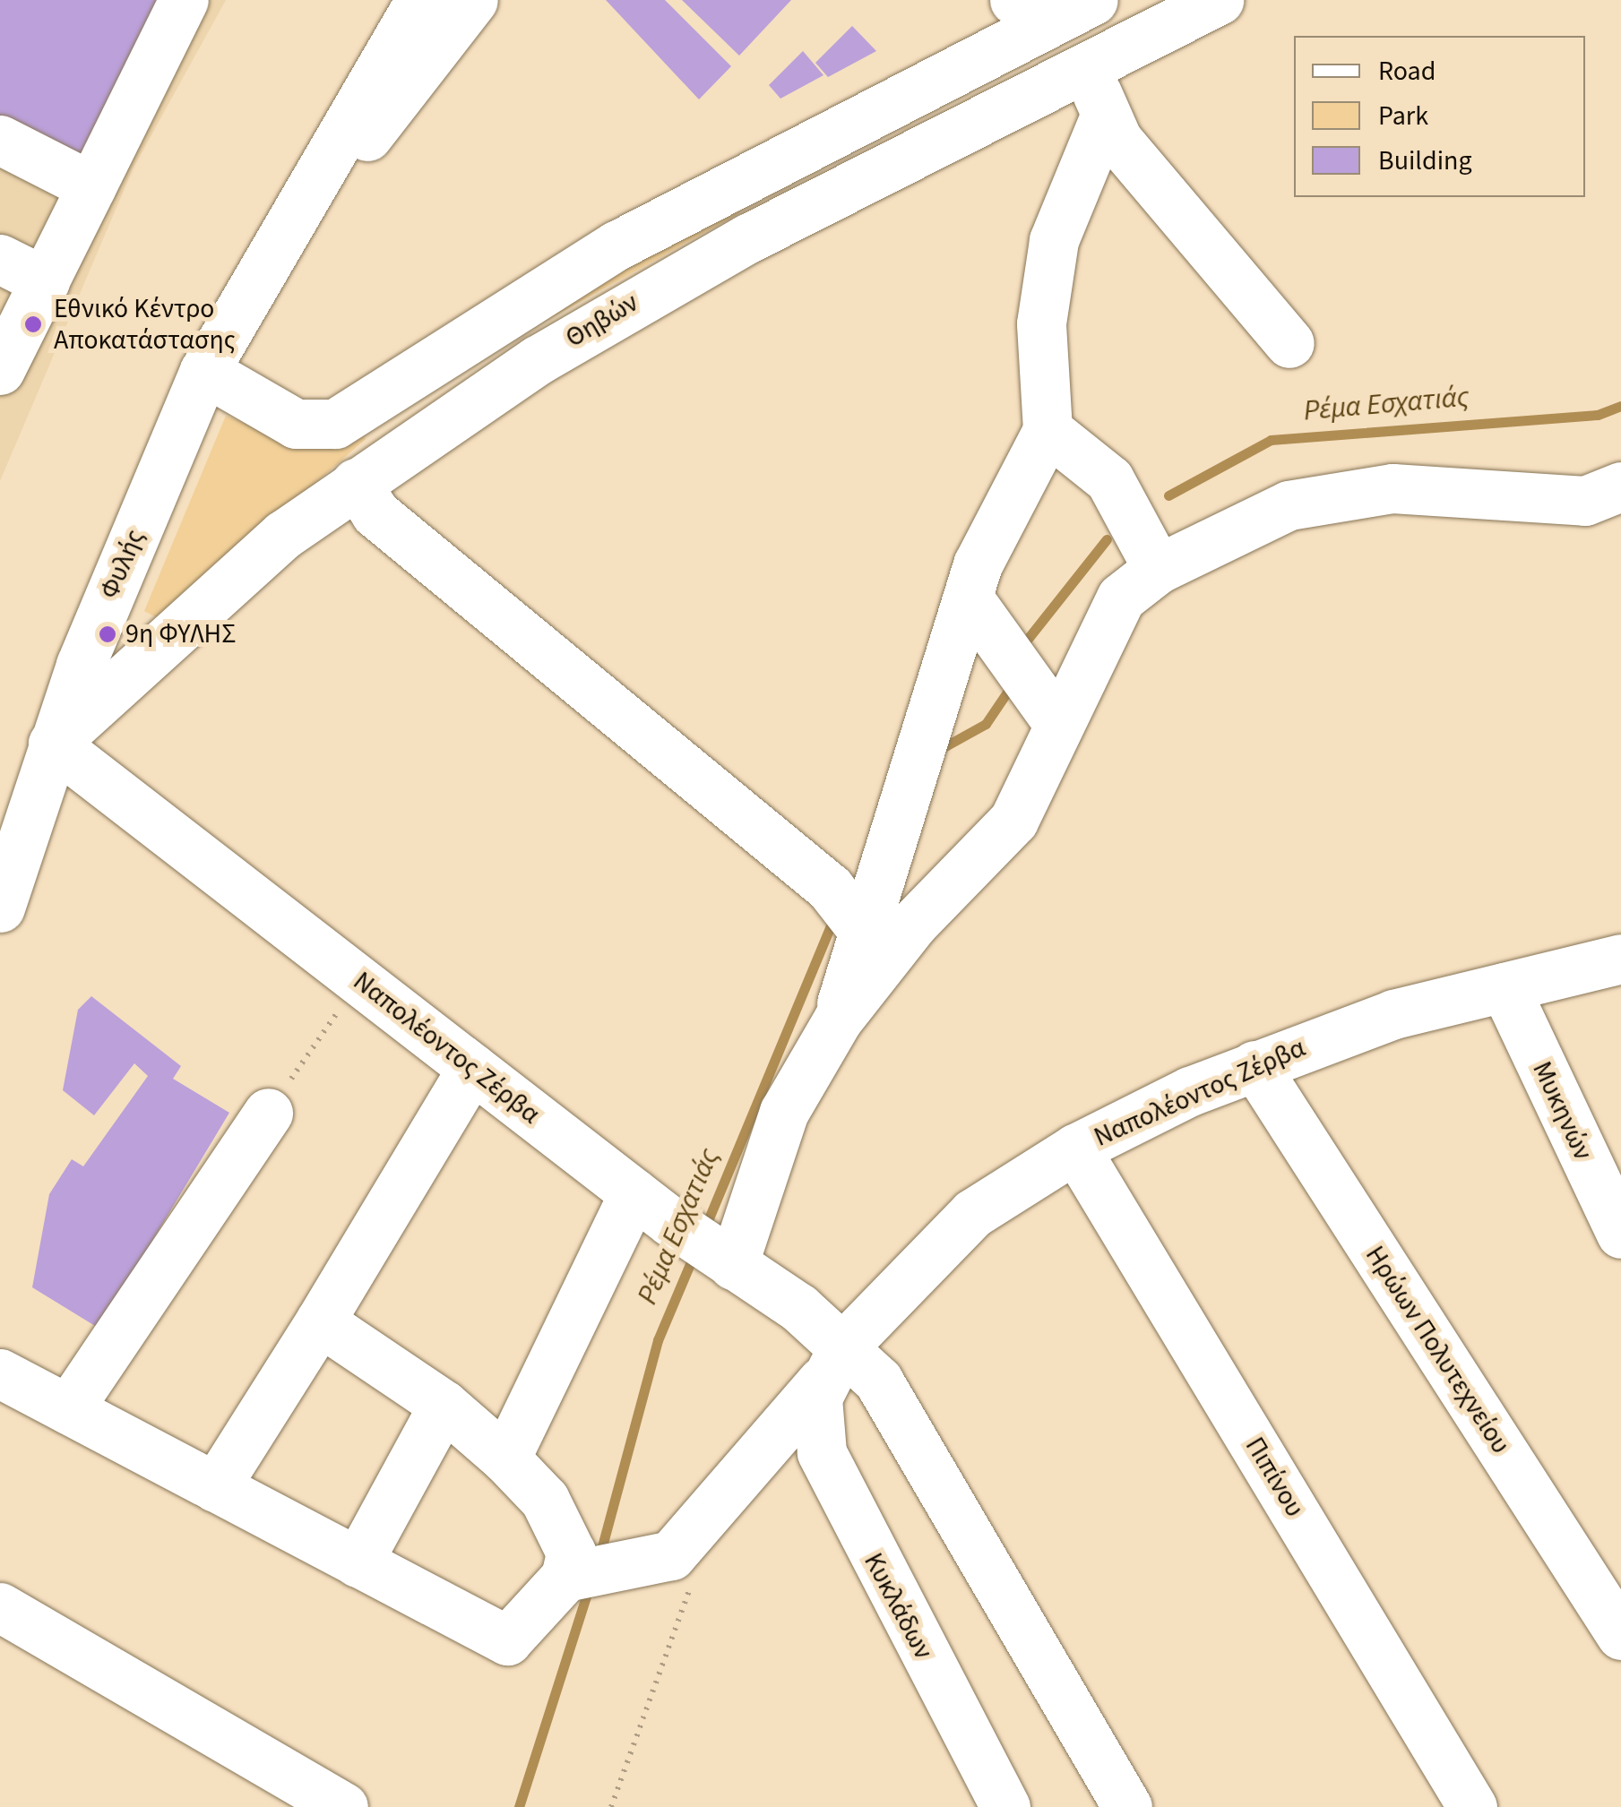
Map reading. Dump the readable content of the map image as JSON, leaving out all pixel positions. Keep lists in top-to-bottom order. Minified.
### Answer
{"streets":{"street":["Θηβών","Φυλής","Ναπολέοντος Ζέρβα","Μυκηνών","Ηρώων Πολυτεχνείου","Πιπίνου","Κυκλάδων"]},"crossings":[["Θηβών","Φυλής"],["Θηβών","Ναπολέοντος Ζέρβα"],["Φυλής","Ναπολέοντος Ζέρβα"],["Ναπολέοντος Ζέρβα","Μυκηνών"],["Ναπολέοντος Ζέρβα","Ηρώων Πολυτεχνείου"],["Ναπολέοντος Ζέρβα","Πιπίνου"],["Ναπολέοντος Ζέρβα","Κυκλάδων"]],"water":["Ρέμα Εσχατιάς"],"places":["Εθνικό Κέντρο Αποκατάστασης","9η ΦΥΛΗΣ"],"legend":["Road","Park","Building"]}
